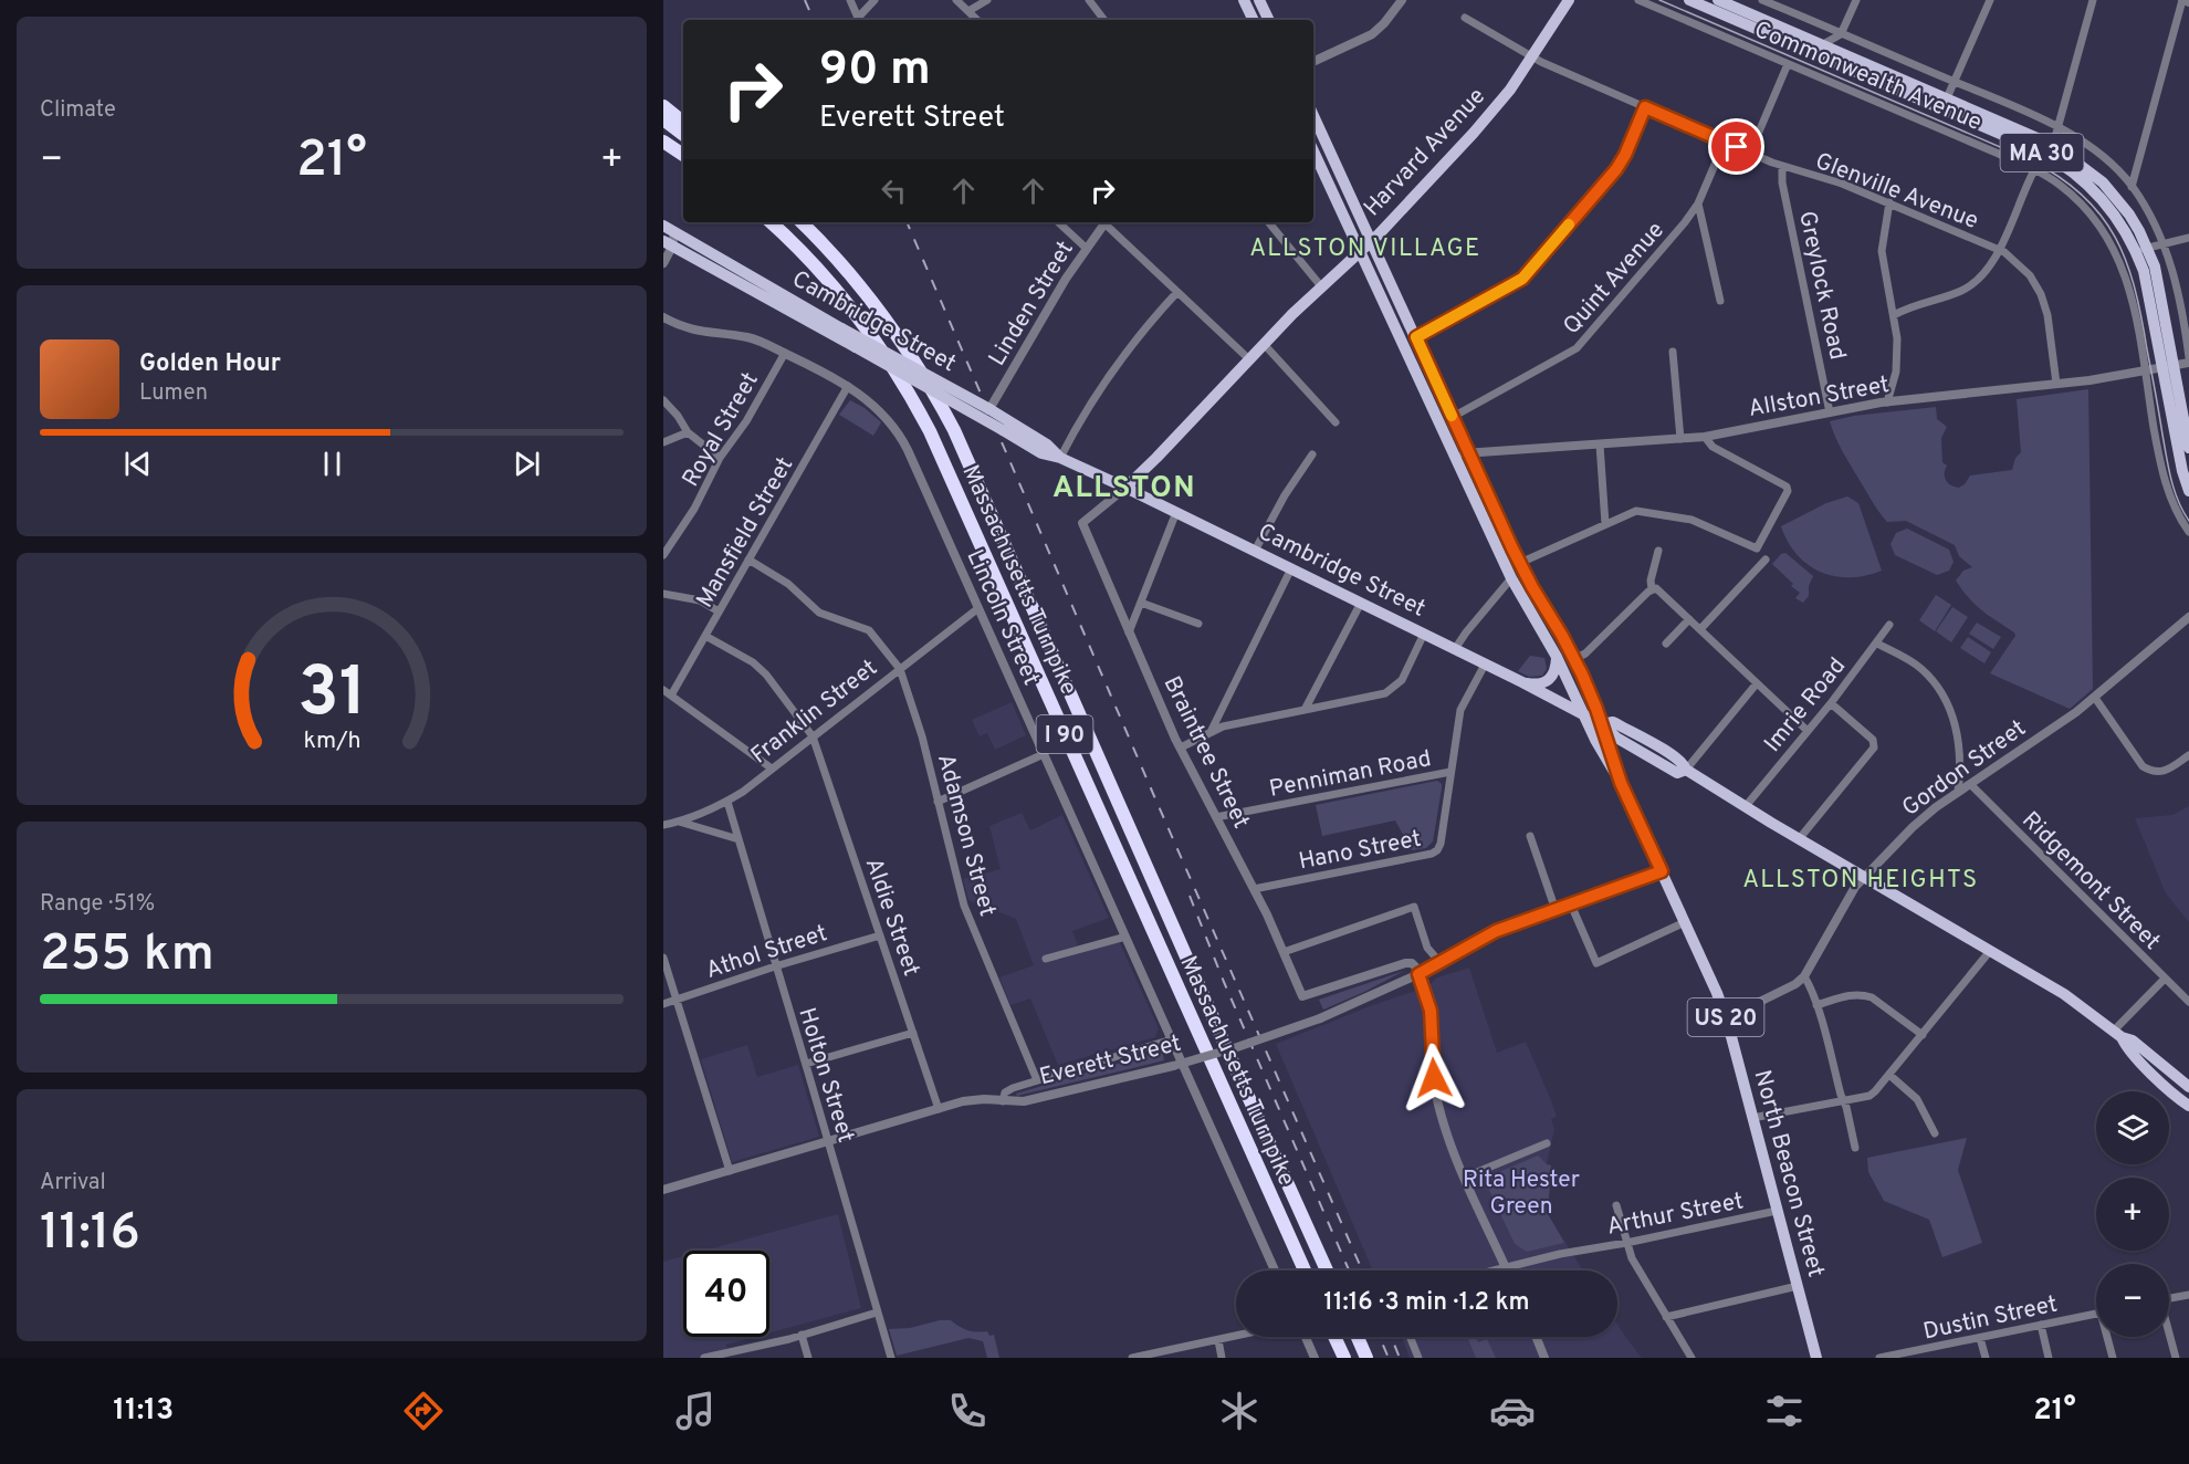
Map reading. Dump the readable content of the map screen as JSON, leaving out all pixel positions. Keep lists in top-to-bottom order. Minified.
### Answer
{"streets":{"highway":["Massachusetts Turnpike","I 90"],"main road":["Commonwealth Avenue","Harvard Avenue","MA 30","Cambridge Street","US 20","North Beacon Street"],"street":["Glenville Avenue","Quint Avenue","Greylock Road","Linden Street","Allston Street","Royal Street","Mansfield Street","Lincoln Street","Imrie Road","Franklin Street","Braintree Street","Gordon Street","Penniman Road","Adamson Street","Hano Street","Ridgemont Street","Aldie Street","Athol Street","Everett Street","Holton Street","Arthur Street","Dustin Street"]},"crossings":[["Commonwealth Avenue","Allston Street"],["Harvard Avenue","Glenville Avenue"],["Harvard Avenue","Cambridge Street"],["Harvard Avenue","Braintree Street"],["Harvard Avenue","US 20"],["Glenville Avenue","Quint Avenue"],["Glenville Avenue","Greylock Road"],["Glenville Avenue","Allston Street"],["Quint Avenue","US 20"],["Greylock Road","Allston Street"],["Linden Street","Cambridge Street"],["Cambridge Street","Imrie Road"],["Cambridge Street","Braintree Street"],["Cambridge Street","Gordon Street"],["Cambridge Street","Hano Street"],["Cambridge Street","US 20"],["Cambridge Street","North Beacon Street"],["Allston Street","US 20"],["Royal Street","Lincoln Street"],["Mansfield Street","Lincoln Street"],["Mansfield Street","Adamson Street"],["Mansfield Street","Aldie Street"],["Lincoln Street","Franklin Street"],["Franklin Street","Adamson Street"],["Franklin Street","Aldie Street"],["Franklin Street","Holton Street"],["Braintree Street","Penniman Road"],["Braintree Street","Hano Street"],["Braintree Street","Everett Street"],["Gordon Street","Ridgemont Street"],["Gordon Street","North Beacon Street"],["Penniman Road","Hano Street"],["Aldie Street","Athol Street"],["Aldie Street","Everett Street"],["Athol Street","Holton Street"],["US 20","North Beacon Street"],["Everett Street","Holton Street"],["Everett Street","North Beacon Street"],["North Beacon Street","Arthur Street"]],"districts":["ALLSTON VILLAGE","ALLSTON","ALLSTON HEIGHTS"],"parks":["Rita Hester Green"],"page":{"tile":["Climate",["Range · 51%","255 km"],["Arrival","11:16"]],"turn":["90 m","Everett Street"],"heat":["−","21°","+"],"song":["Golden Hour","Lumen"],"map_buttons":["+","−"],"limit":"40","trip":"11:16 · 3 min · 1.2 km","tabs":["11:13","21°"],"gauge":["31","km/h"]}}
